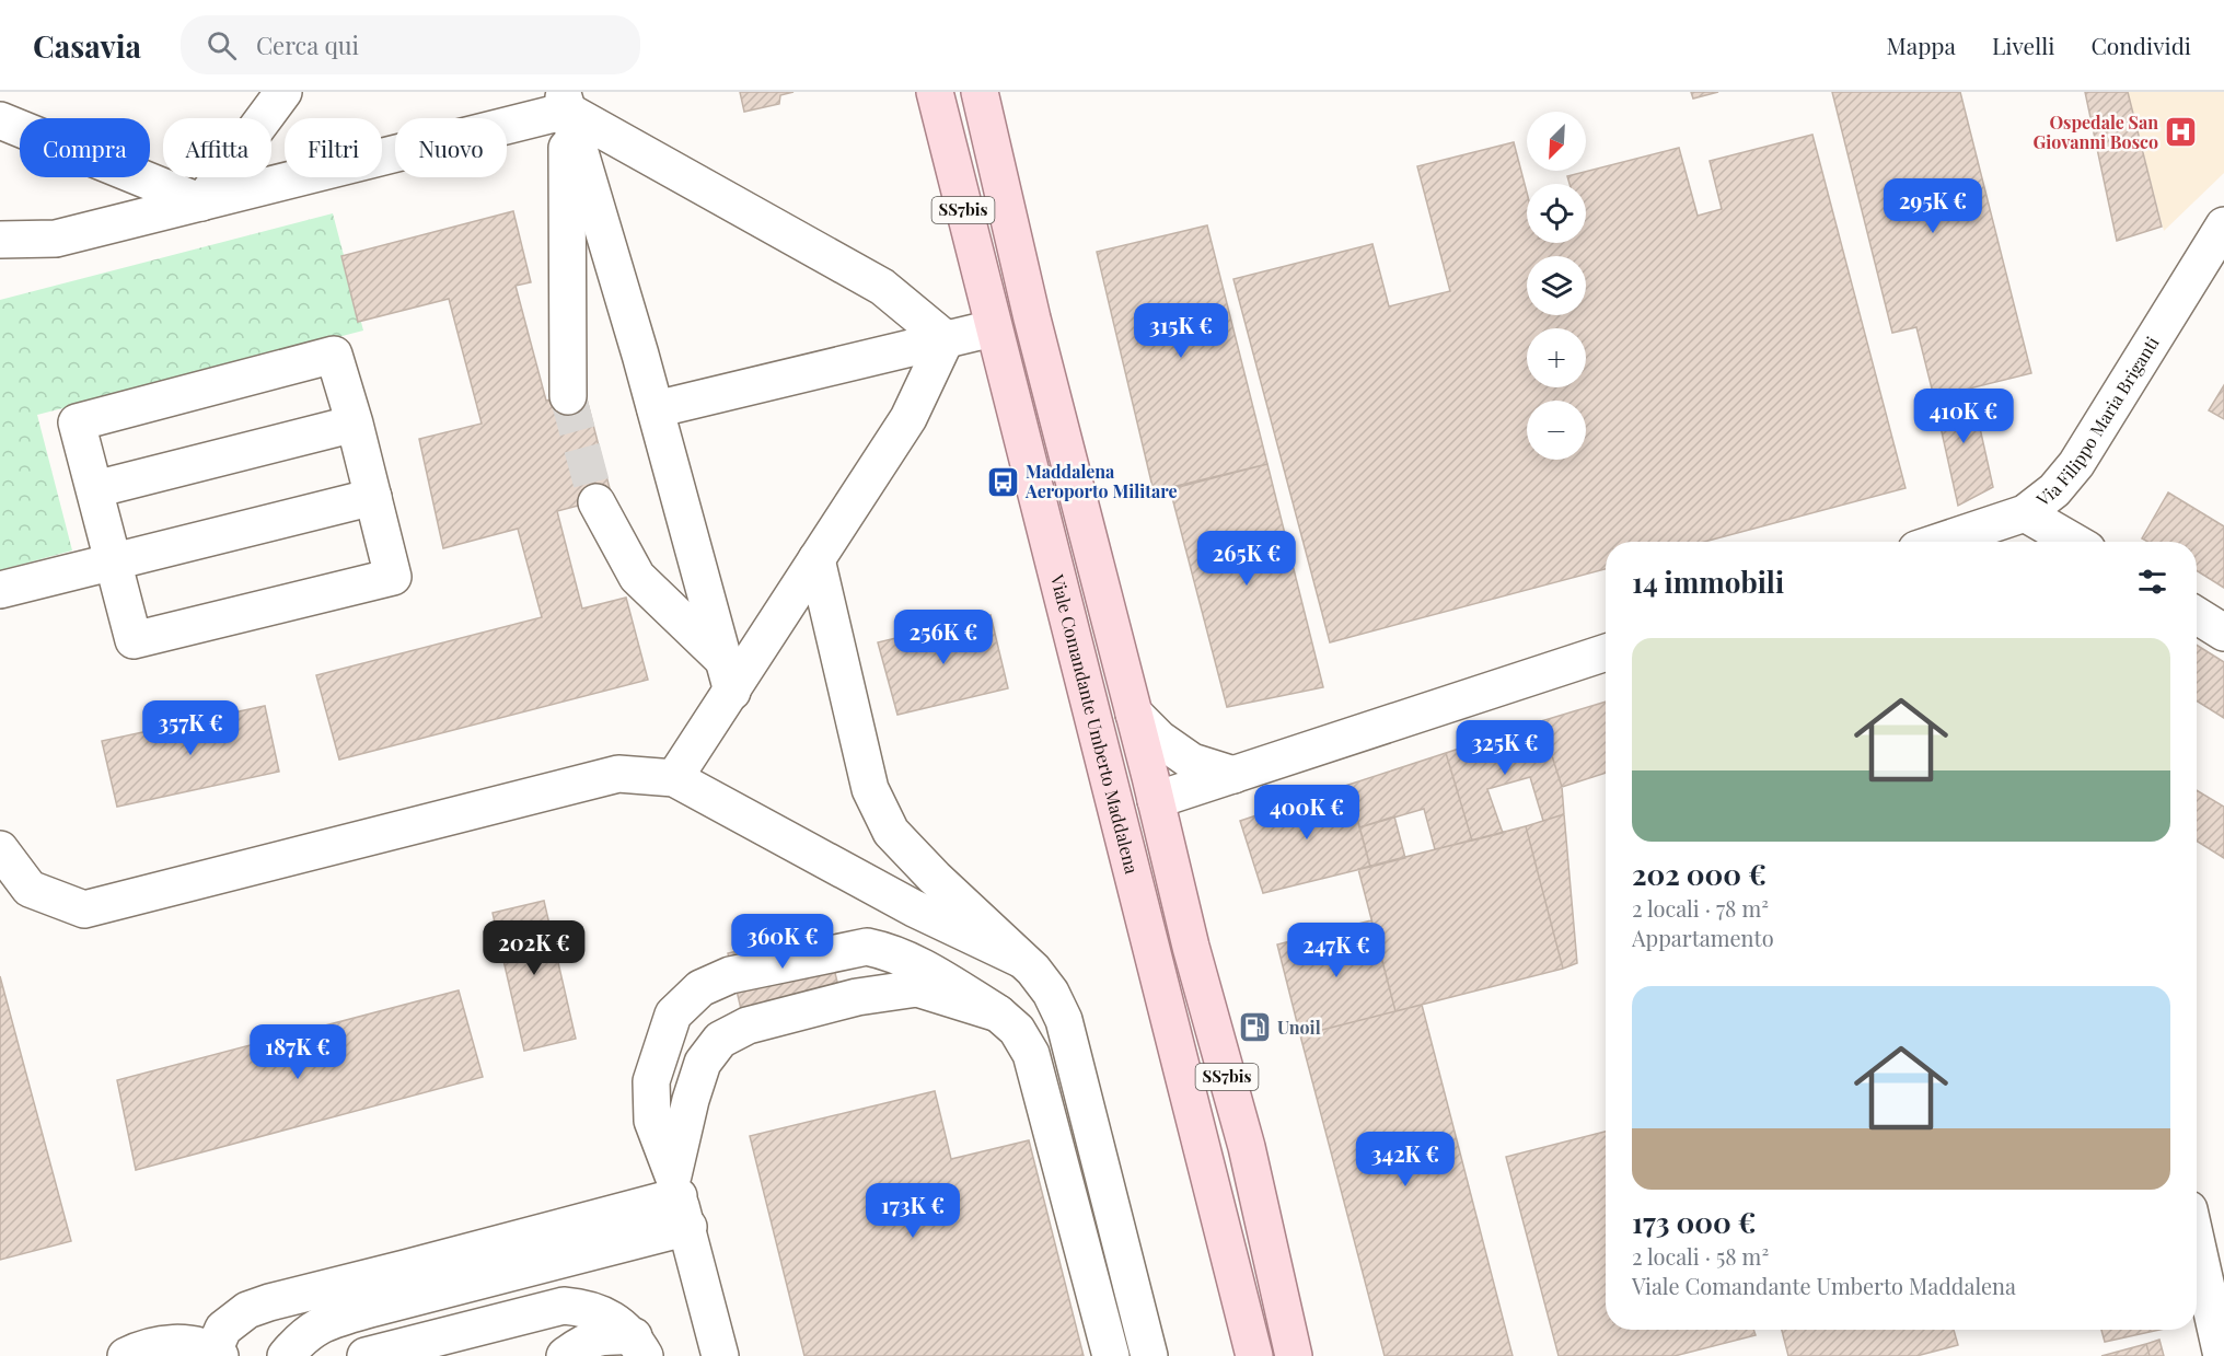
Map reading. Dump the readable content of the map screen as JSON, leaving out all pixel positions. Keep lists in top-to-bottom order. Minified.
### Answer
{"streets":{"main road":["SS7bis","Viale Comandante Umberto Maddalena"],"street":["Via Filippo Maria Briganti"]},"places":{"hospital":["Ospedale San Giovanni Bosco"],"bus stop":["Maddalena Aeroporto Militare"],"fuel station":["Unoil"]},"north":"bottom left","page":{"header":"Casavia","search":"Cerca qui","nav":["Mappa","Livelli","Condividi"],"map_buttons":["+","−"],"chip":["Compra","Affitta","Filtri","Nuovo"],"price":["295K €","315K €","410K €","265K €","256K €","357K €","325K €","400K €","360K €","202K €","247K €","187K €","342K €","173K €"],"heading":"14 immobili","list":[{"name":"202 000 €","note":"2 locali · 78 m² · Appartamento"},{"name":"173 000 €","note":"2 locali · 58 m² · Viale Comandante Umberto Maddalena"}]}}
